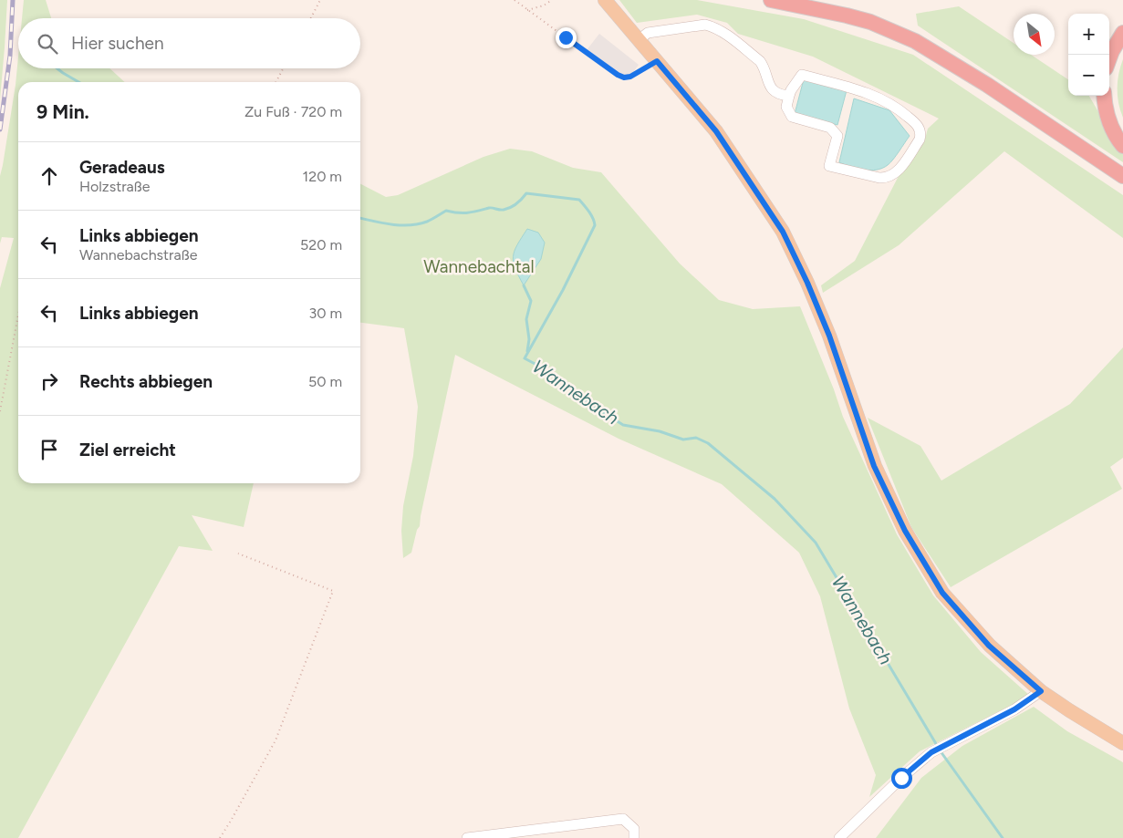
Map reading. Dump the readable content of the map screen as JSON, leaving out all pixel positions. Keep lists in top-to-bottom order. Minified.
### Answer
{"water":["Wannebach"],"parks":["Wannebachtal"],"north":"bottom right","page":{"map_buttons":["+","−"],"search":"Hier suchen","heading":["9 Min.","Zu Fuß · 720 m"],"list":[["Geradeaus","Holzstraße","120 m"],["Links abbiegen","Wannebachstraße","520 m"],["Links abbiegen","30 m"],["Rechts abbiegen","50 m"],"Ziel erreicht"]}}
